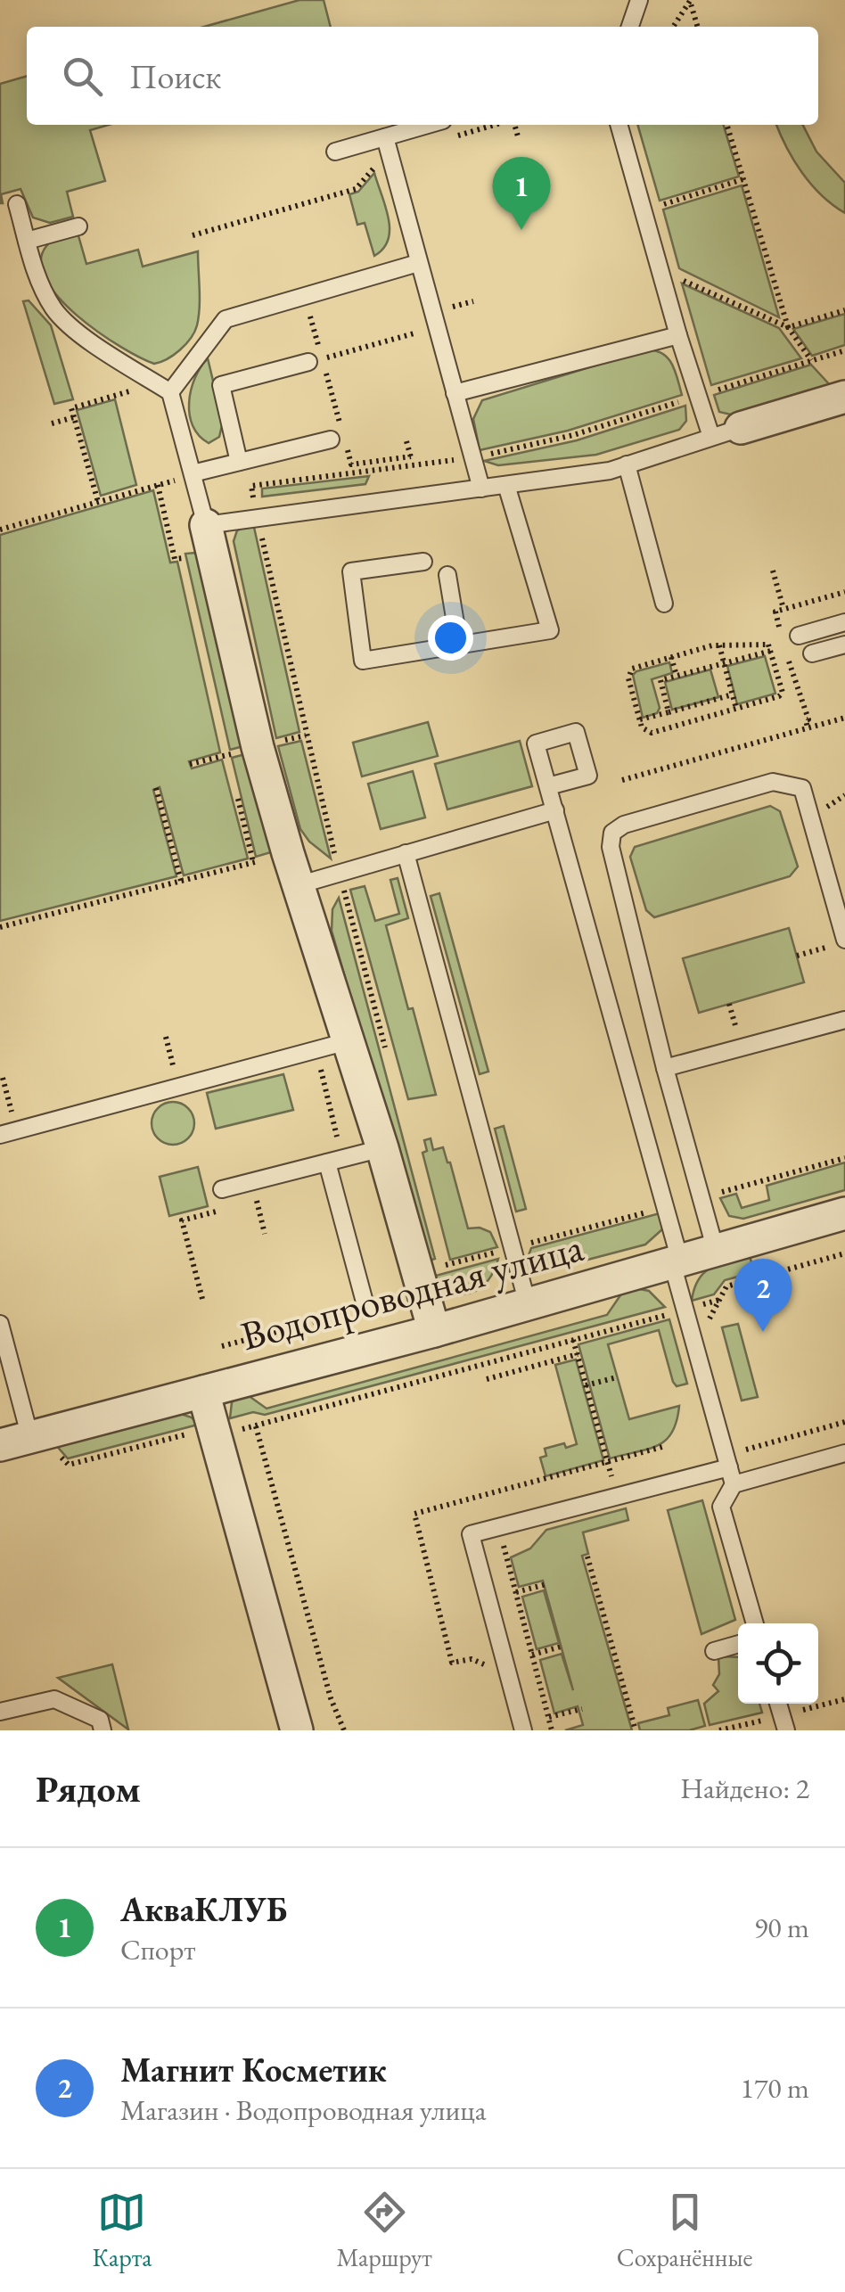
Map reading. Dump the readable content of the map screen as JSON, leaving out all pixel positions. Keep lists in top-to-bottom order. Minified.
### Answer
{"streets":{"street":["Водопроводная улица"]},"page":{"search":"Поиск","pins":["1","2"],"heading":["Рядом","Найдено: 2"],"list":[{"mark":"1","name":"АкваКЛУБ","note":"Спорт","value":"90 m"},{"mark":"2","name":"Магнит Косметик","note":"Магазин · Водопроводная улица","value":"170 m"}],"nav":["Карта","Маршрут","Сохранённые"]}}
